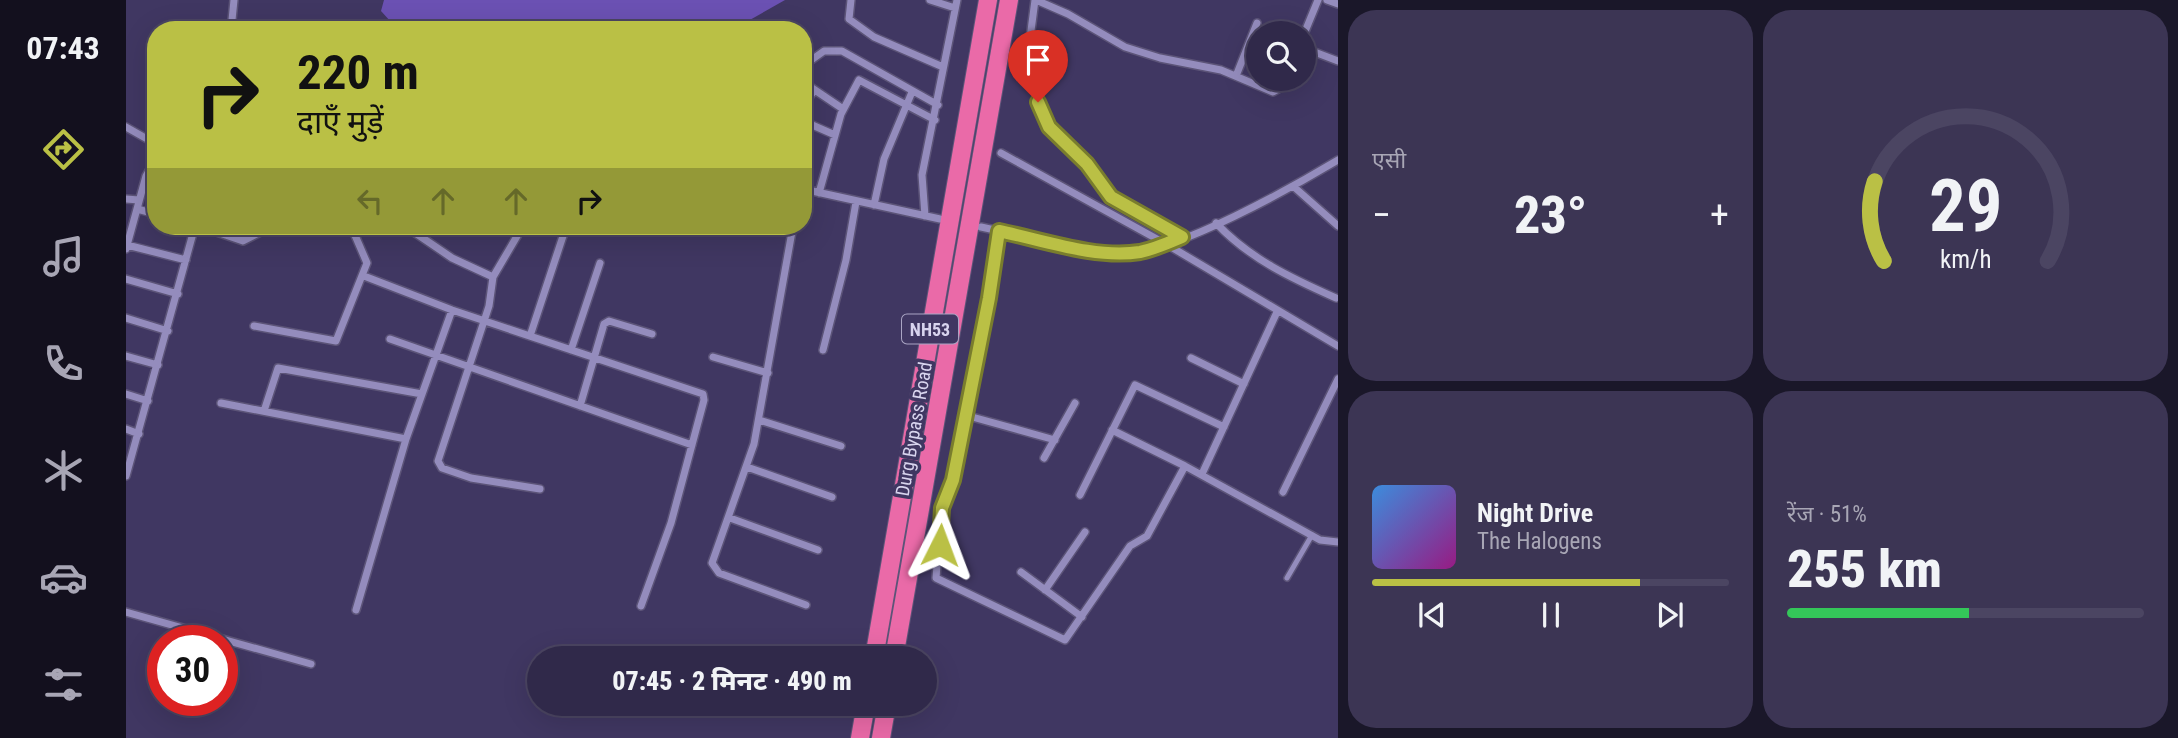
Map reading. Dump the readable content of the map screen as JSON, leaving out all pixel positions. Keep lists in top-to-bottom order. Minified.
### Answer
{"streets":{"highway":["NH53","Durg Bypass Road"]},"page":{"tabs":"07:43","tile":["एसी",["रेंज · 51%","255 km"]],"turn":["220 m","दाएँ मुड़ें"],"heat":["−","23°","+"],"song":["Night Drive","The Halogens"],"limit":"30","trip":"07:45 · 2 मिनट · 490 m","gauge":["29","km/h"]}}
